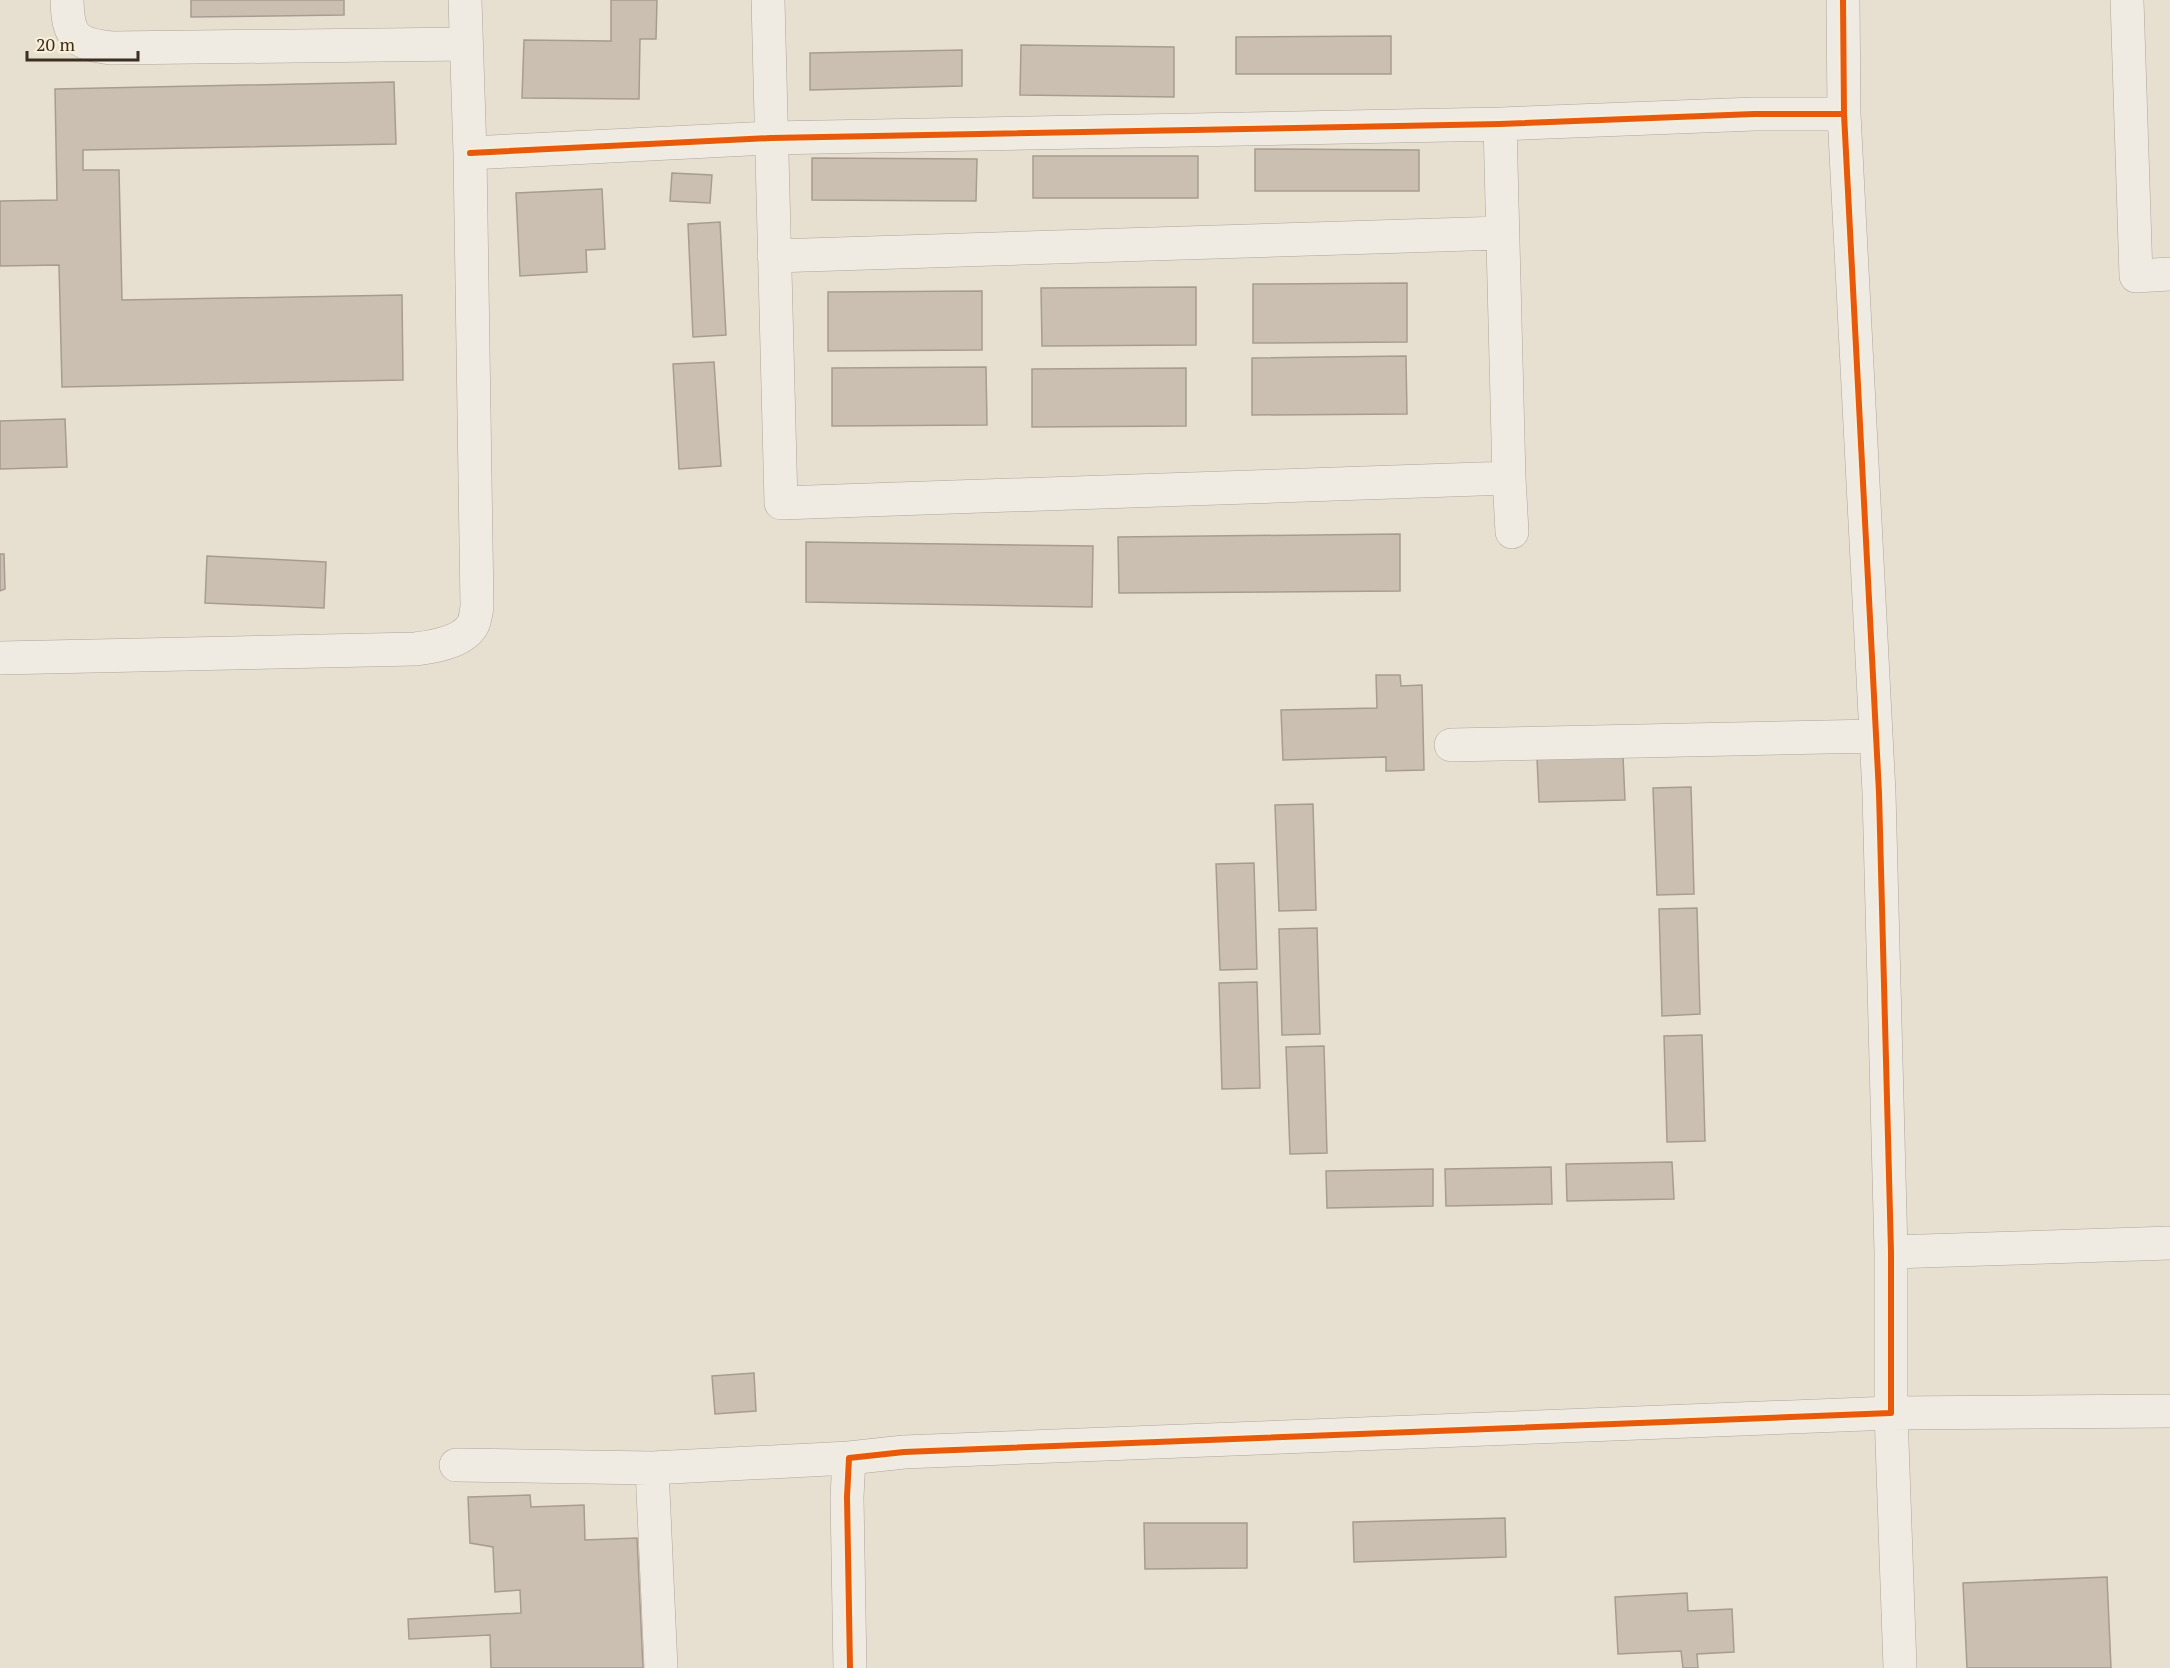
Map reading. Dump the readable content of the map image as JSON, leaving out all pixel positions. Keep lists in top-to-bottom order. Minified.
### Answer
{"scale_bar":"20 m"}
